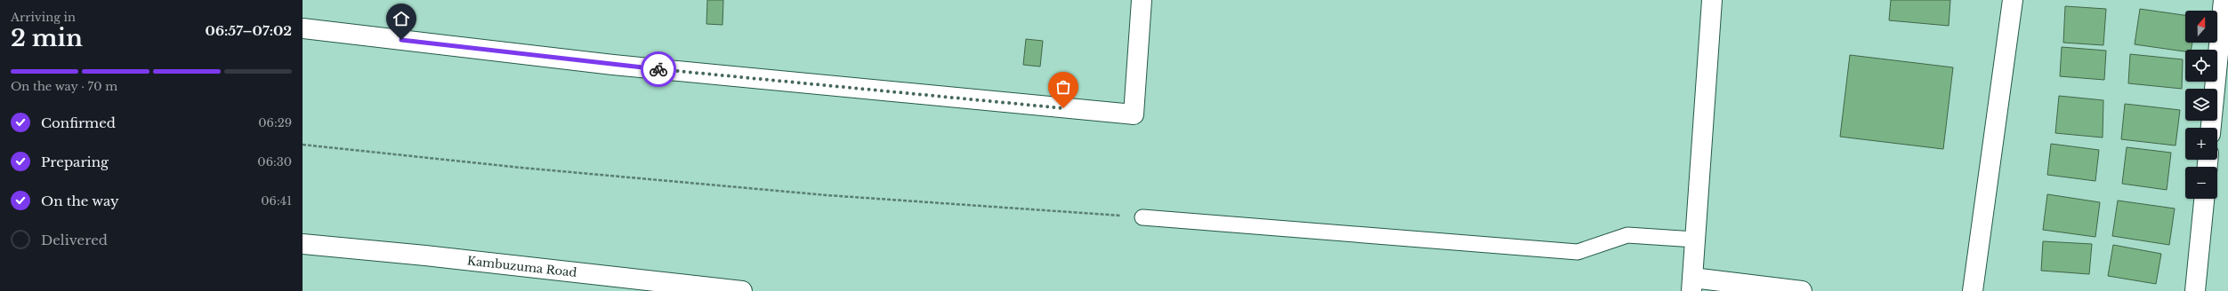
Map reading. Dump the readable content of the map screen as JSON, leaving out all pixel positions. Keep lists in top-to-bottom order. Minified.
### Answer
{"streets":{"street":["Kambuzuma Road"]},"north":"top","page":{"heading":["2 min","Arriving in","06:57–07:02"],"map_buttons":["+","−"],"bar":"On the way · 70 m","list":[["Confirmed","06:29"],["Preparing","06:30"],["On the way","06:41"],"Delivered"]}}
